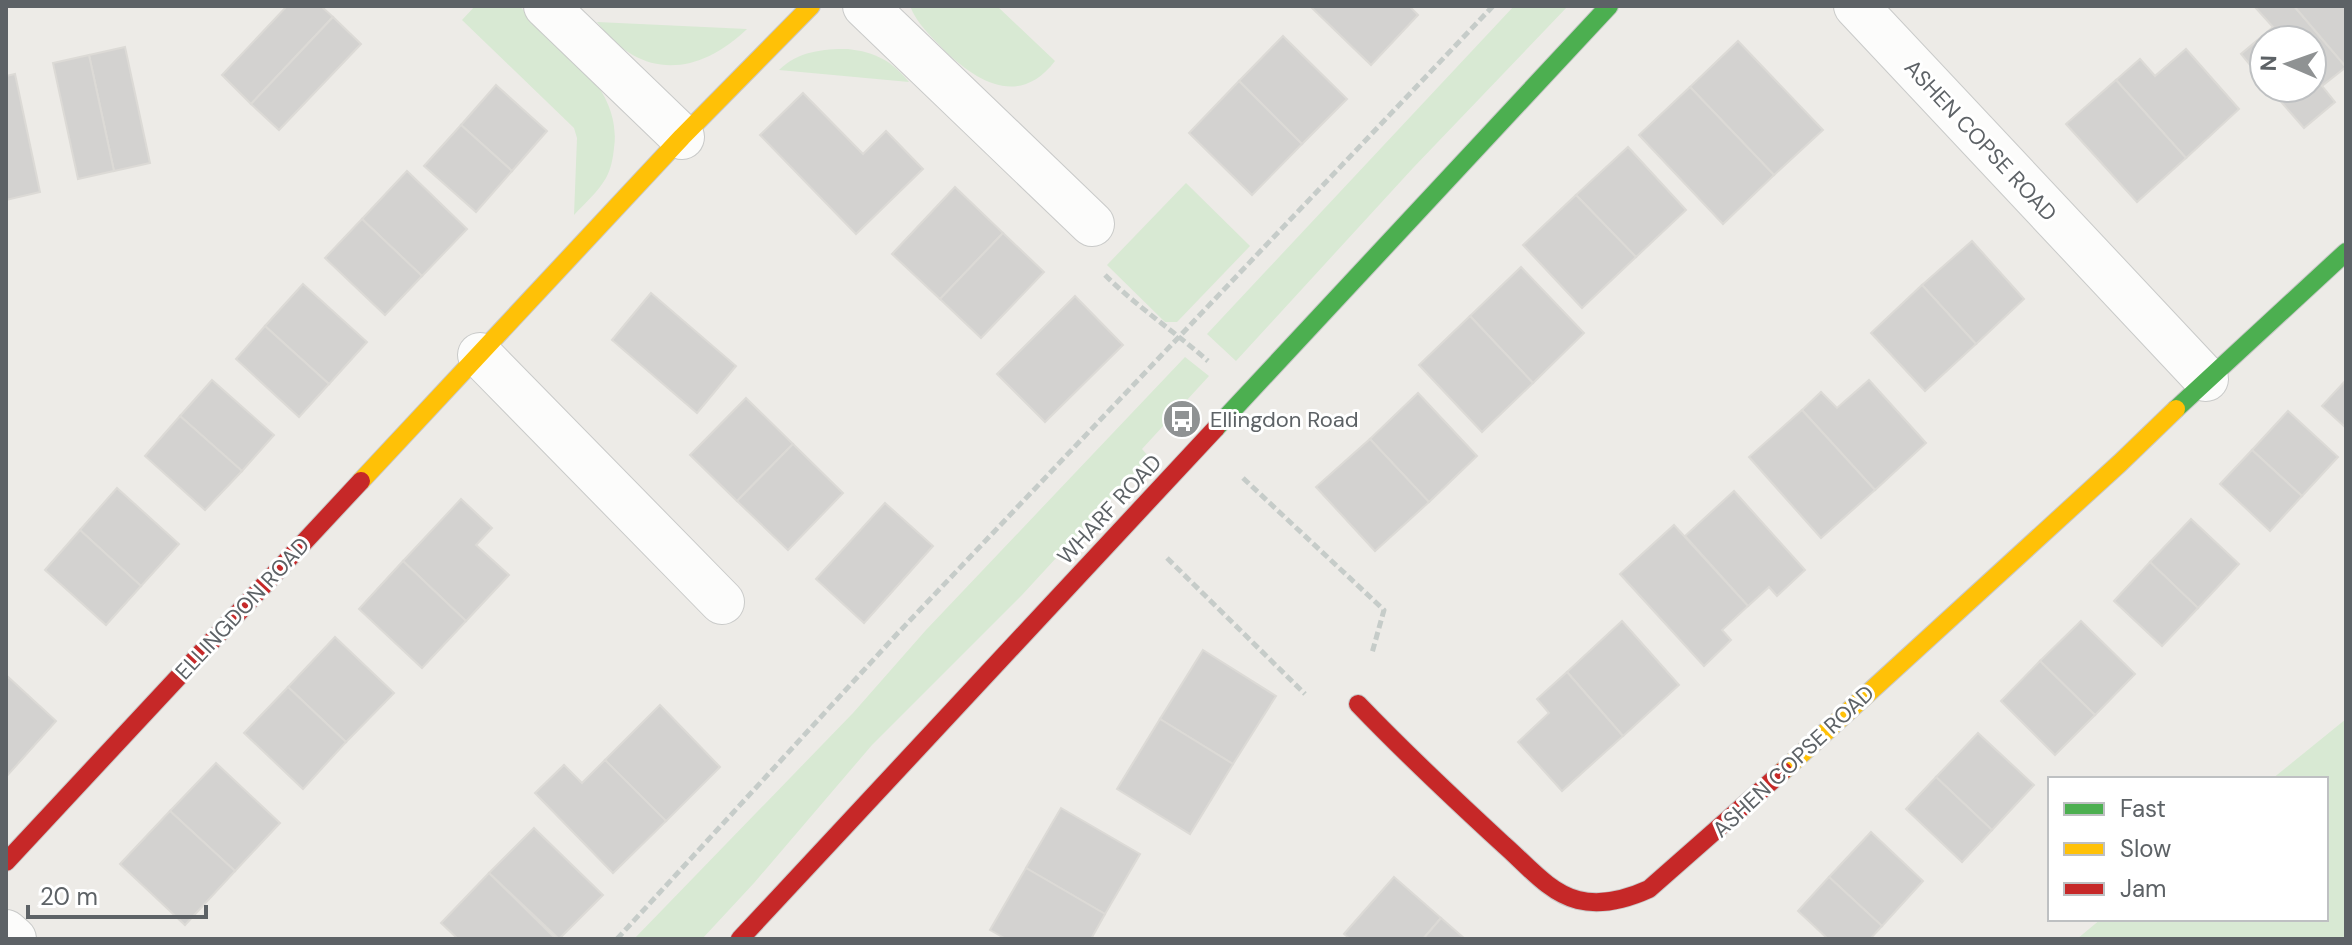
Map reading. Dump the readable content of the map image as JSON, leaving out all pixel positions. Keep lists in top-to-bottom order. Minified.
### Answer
{"streets":{"street":["ASHEN COPSE ROAD","WHARF ROAD","ELLINGDON ROAD"]},"places":{"bus stop":["Ellingdon Road"]},"legend":["Fast","Slow","Jam"],"scale_bar":"20 m","north":"left"}
